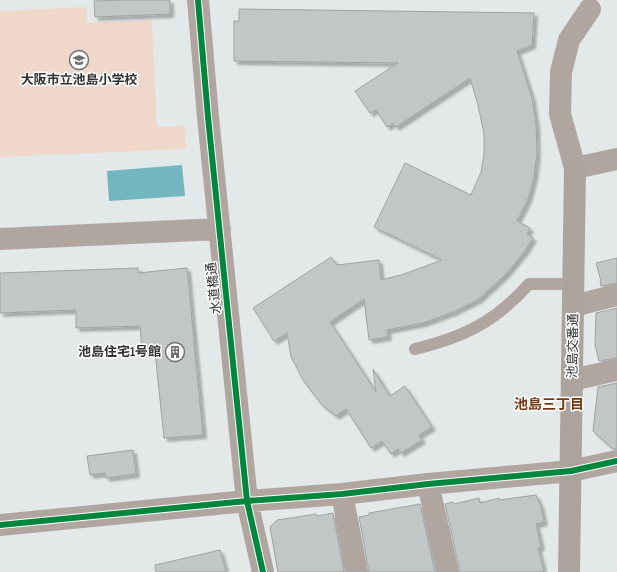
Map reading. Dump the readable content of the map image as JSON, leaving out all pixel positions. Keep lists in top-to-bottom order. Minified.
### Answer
{"streets":{"street":["水道橋通","池島交番通"]},"districts":["池島三丁目"],"places":{"school or university":["大阪市立池島小学校"],"building":["池島住宅1号館"]}}
